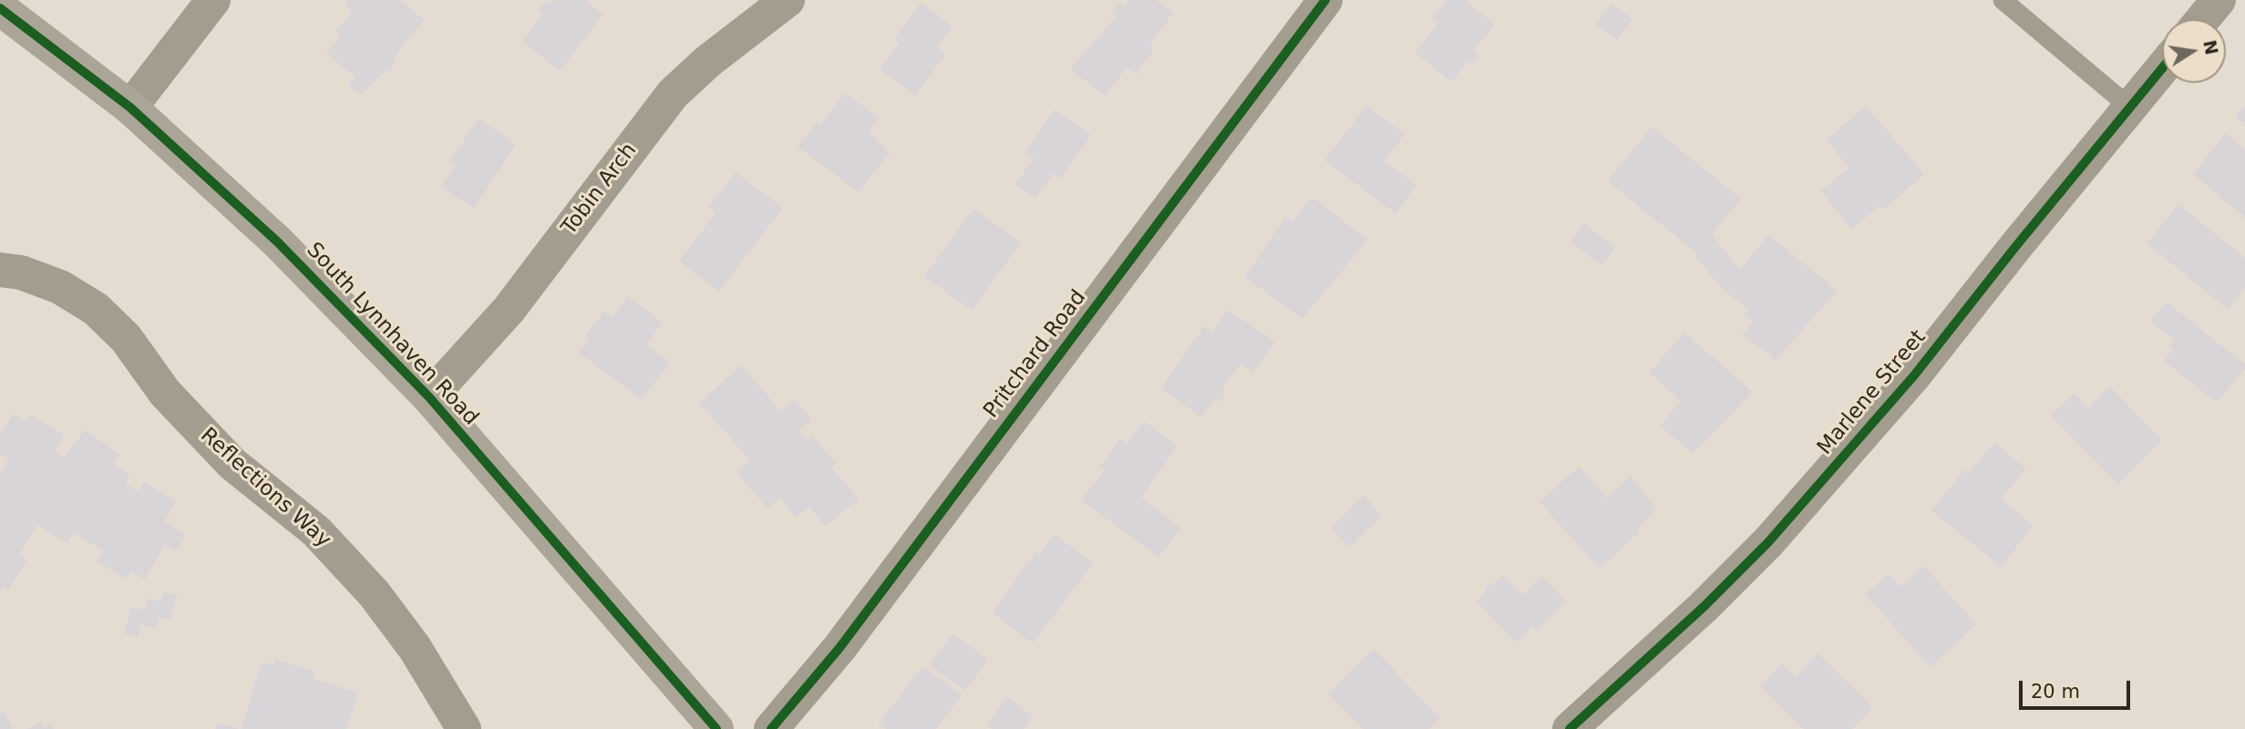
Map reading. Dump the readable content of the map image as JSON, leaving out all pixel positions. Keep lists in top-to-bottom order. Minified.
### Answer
{"streets":{"street":["Tobin Arch","South Lynnhaven Road","Pritchard Road","Marlene Street","Reflections Way"]},"crossings":[["Tobin Arch","South Lynnhaven Road"]],"scale_bar":"20 m","north":"right"}
